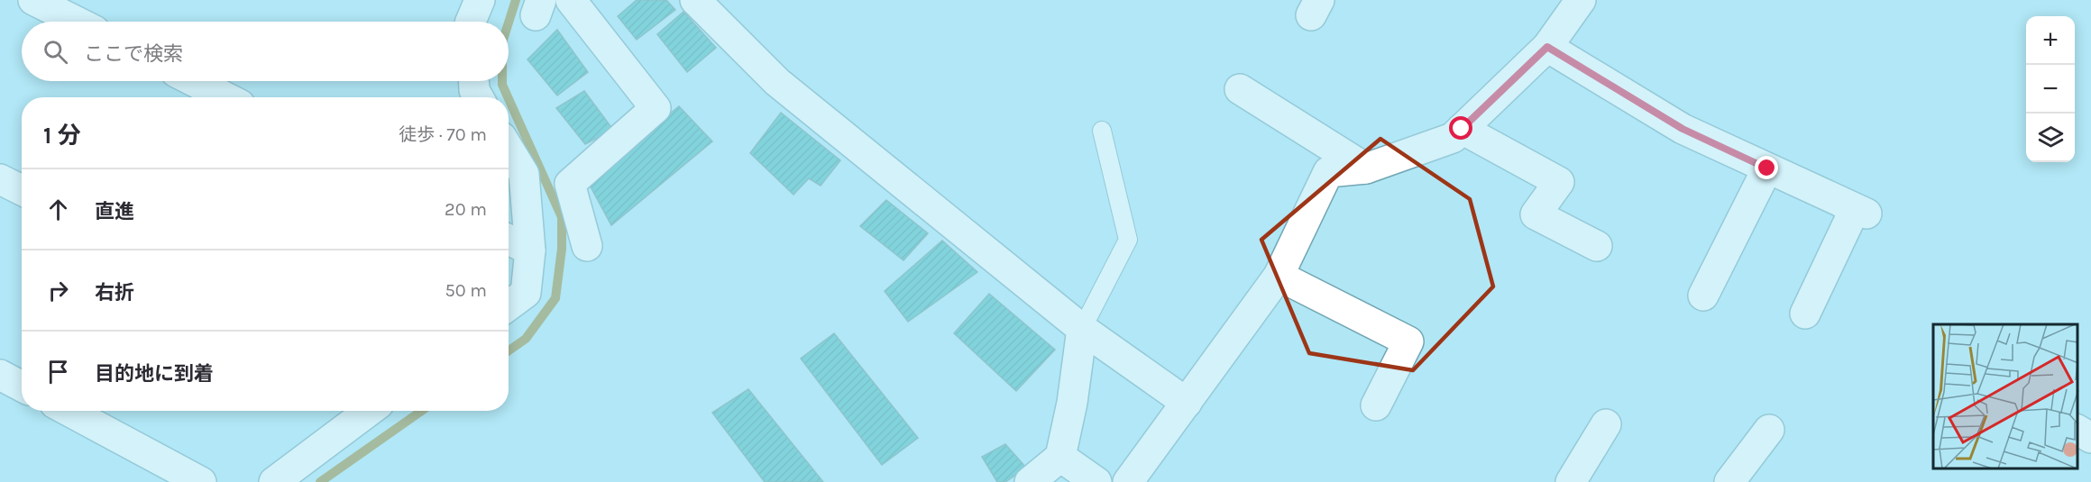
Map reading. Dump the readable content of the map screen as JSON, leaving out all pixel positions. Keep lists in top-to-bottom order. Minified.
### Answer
{"page":{"map_buttons":["+","−"],"search":"ここで検索","heading":["1 分","徒歩 · 70 m"],"list":[["直進","20 m"],["右折","50 m"],"目的地に到着"]}}
